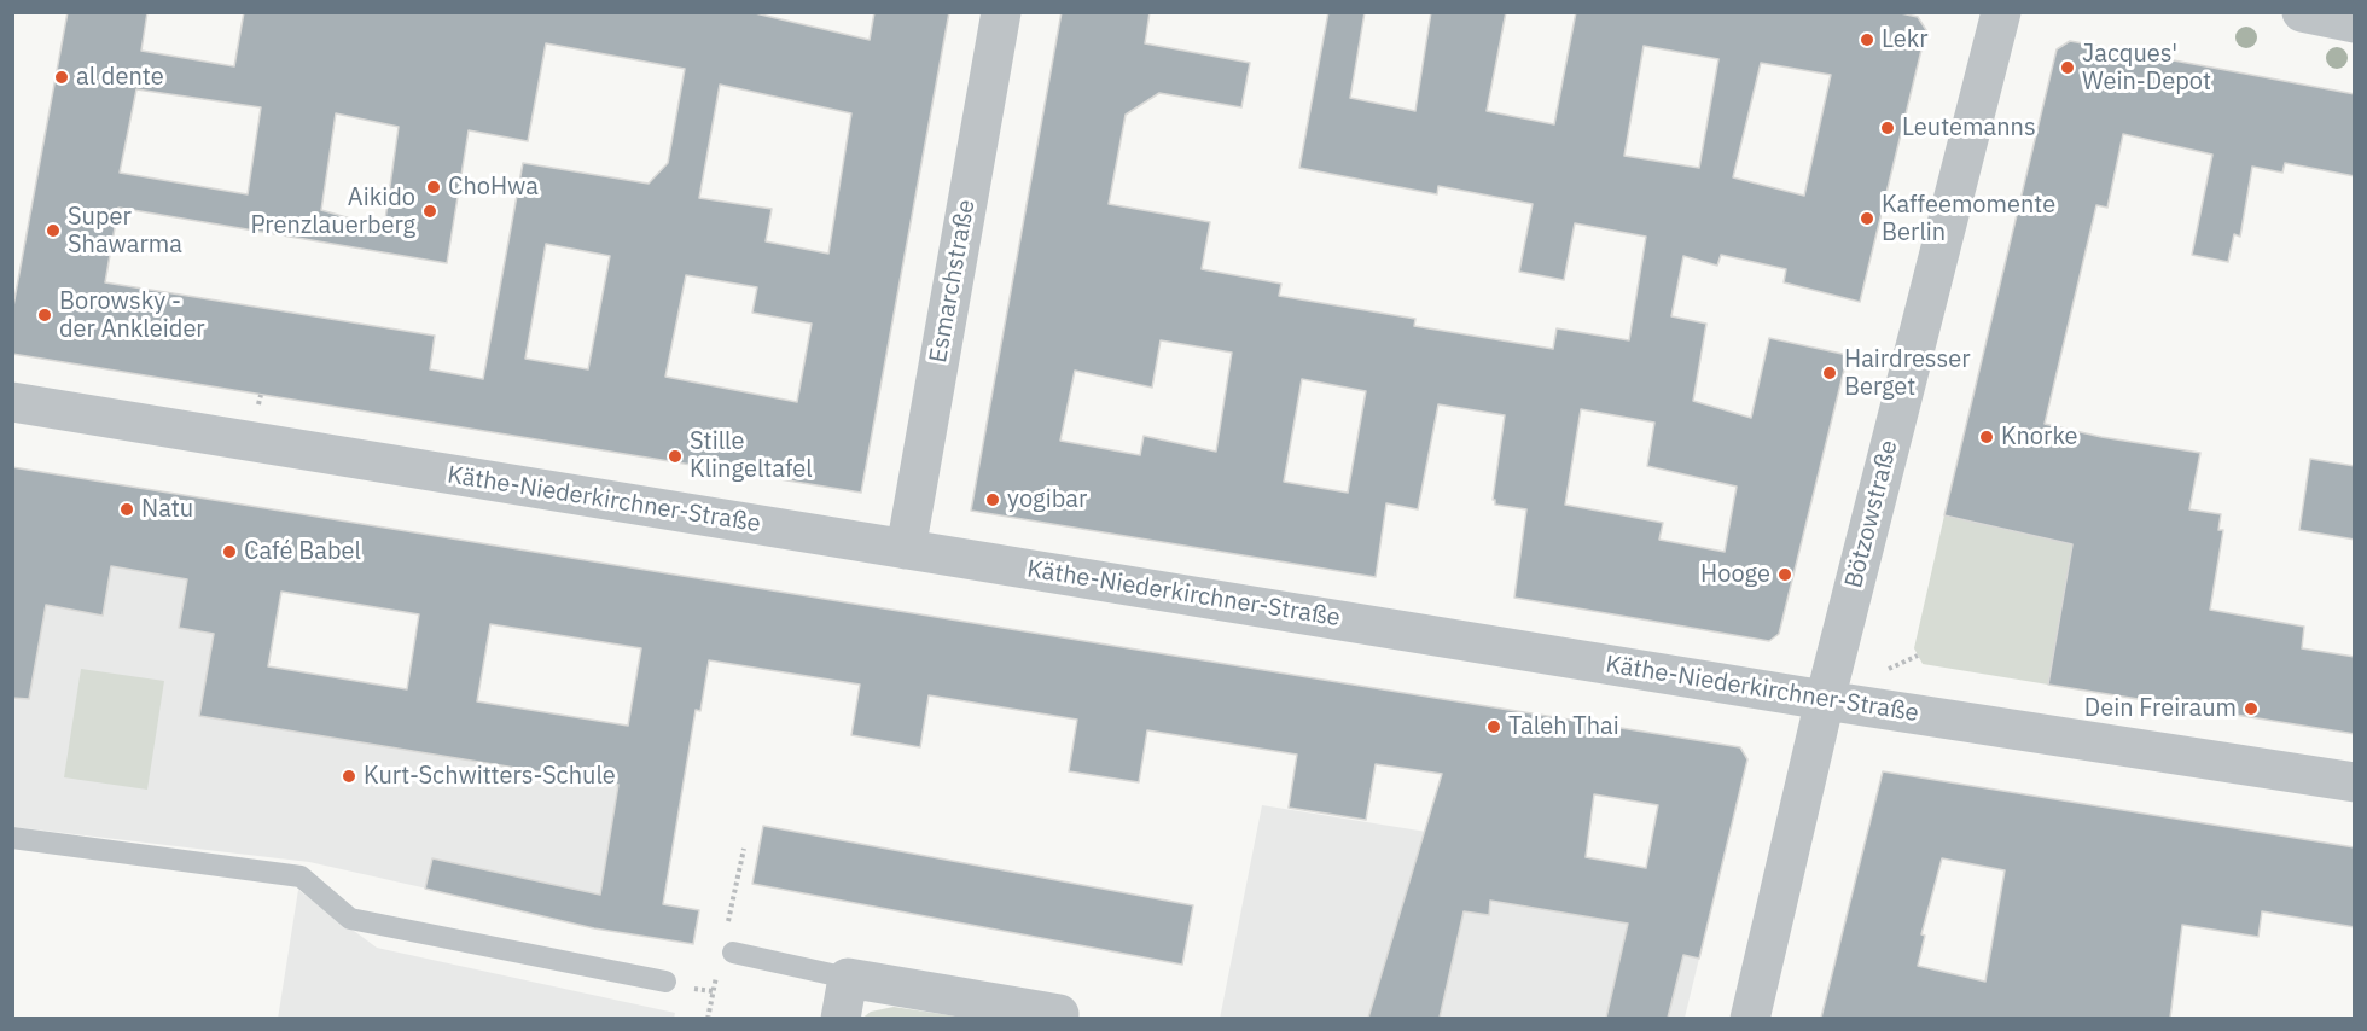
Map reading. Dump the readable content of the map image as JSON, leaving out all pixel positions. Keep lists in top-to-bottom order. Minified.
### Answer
{"streets":{"street":["Esmarchstraße","Käthe-Niederkirchner-Straße","Bötzowstraße"]},"crossings":[["Esmarchstraße","Käthe-Niederkirchner-Straße"],["Käthe-Niederkirchner-Straße","Bötzowstraße"]],"places":["Lekr","Jacques' Wein-Depot","al dente","Leutemanns","ChoHwa","Aikido Prenzlauerberg","Kaffeemomente Berlin","Super Shawarma","Borowsky - der Ankleider","Hairdresser Berget","Knorke","Stille Klingeltafel","yogibar","Natu","Café Babel","Hooge","Dein Freiraum","Taleh Thai","Kurt-Schwitters-Schule"]}
